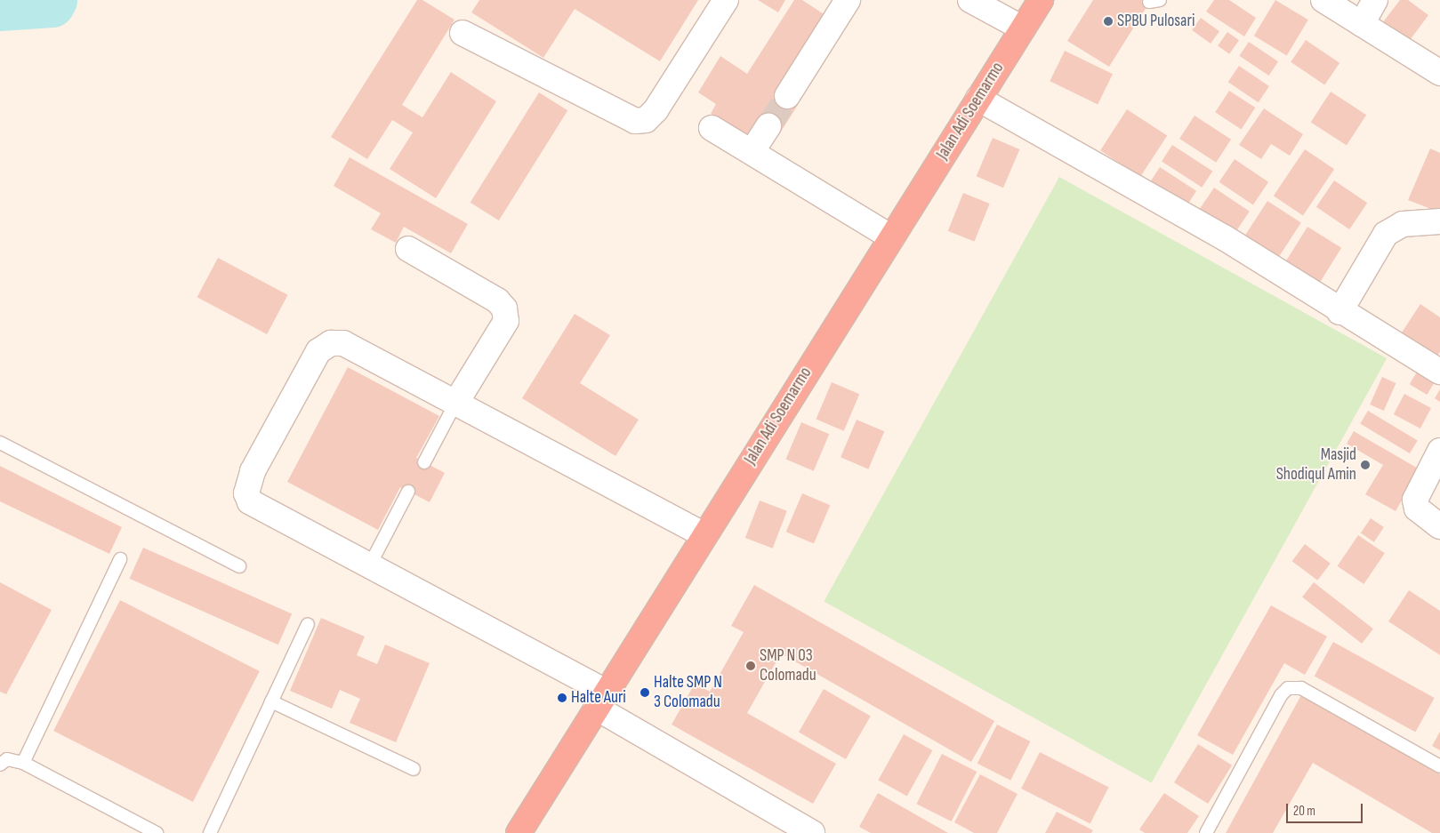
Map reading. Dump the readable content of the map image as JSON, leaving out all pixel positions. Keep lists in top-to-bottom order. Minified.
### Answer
{"streets":{"highway":["Jalan Adi Soemarmo"]},"places":["SPBU Pulosari","Masjid Shodiqul Amin","SMP N 03 Colomadu","Halte SMP N 3 Colomadu","Halte Auri"],"scale_bar":"20 m"}
